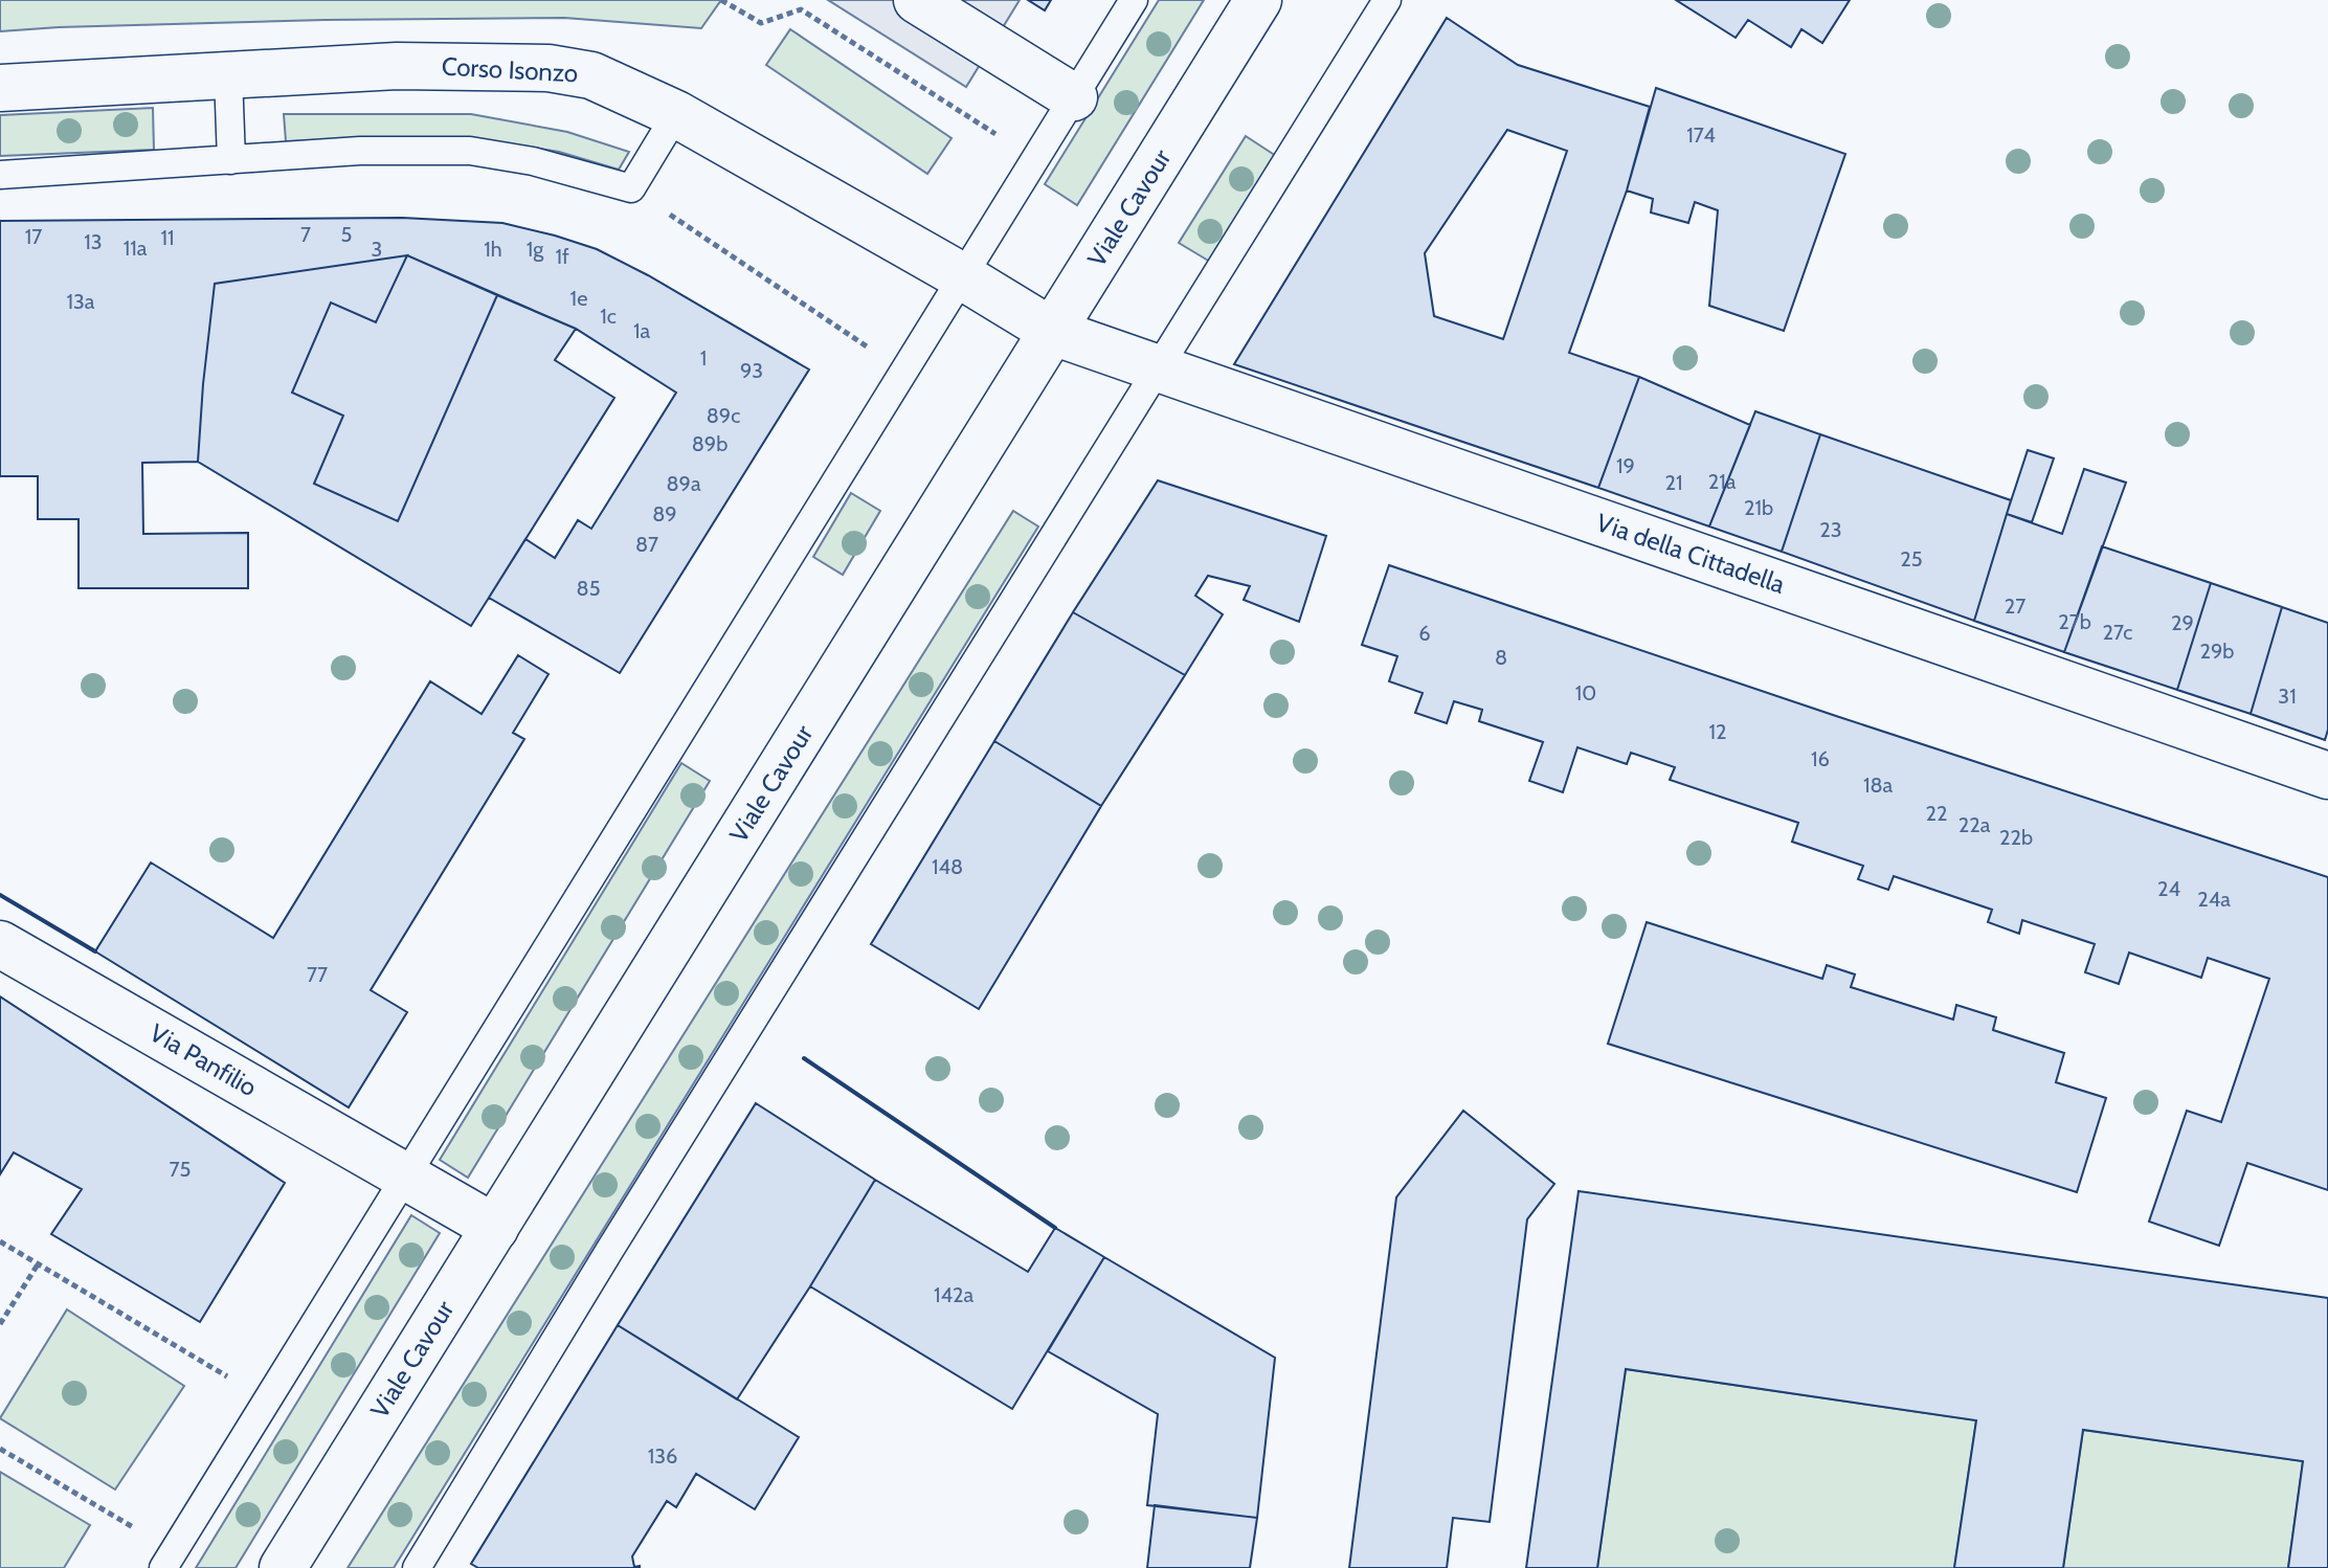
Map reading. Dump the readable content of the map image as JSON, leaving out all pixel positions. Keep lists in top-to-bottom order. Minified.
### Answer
{"streets":{"street":["Corso Isonzo","Viale Cavour","Via della Cittadella","Via Panfilio"]},"crossings":[["Corso Isonzo","Viale Cavour"],["Corso Isonzo","Via della Cittadella"],["Viale Cavour","Via della Cittadella"],["Viale Cavour","Via Panfilio"]],"house_numbers":["174","7","5","17","11","13","11a","3","1h","1g","1f","1e","13a","1c","1a","1","93","89c","89b","19","21a","21","89a","21b","89","23","87","25","85","27","27b","29","27c","6","29b","8","10","31","12","16","18a","22","22a","22b","148","24","24a","77","75","142a","136"]}
